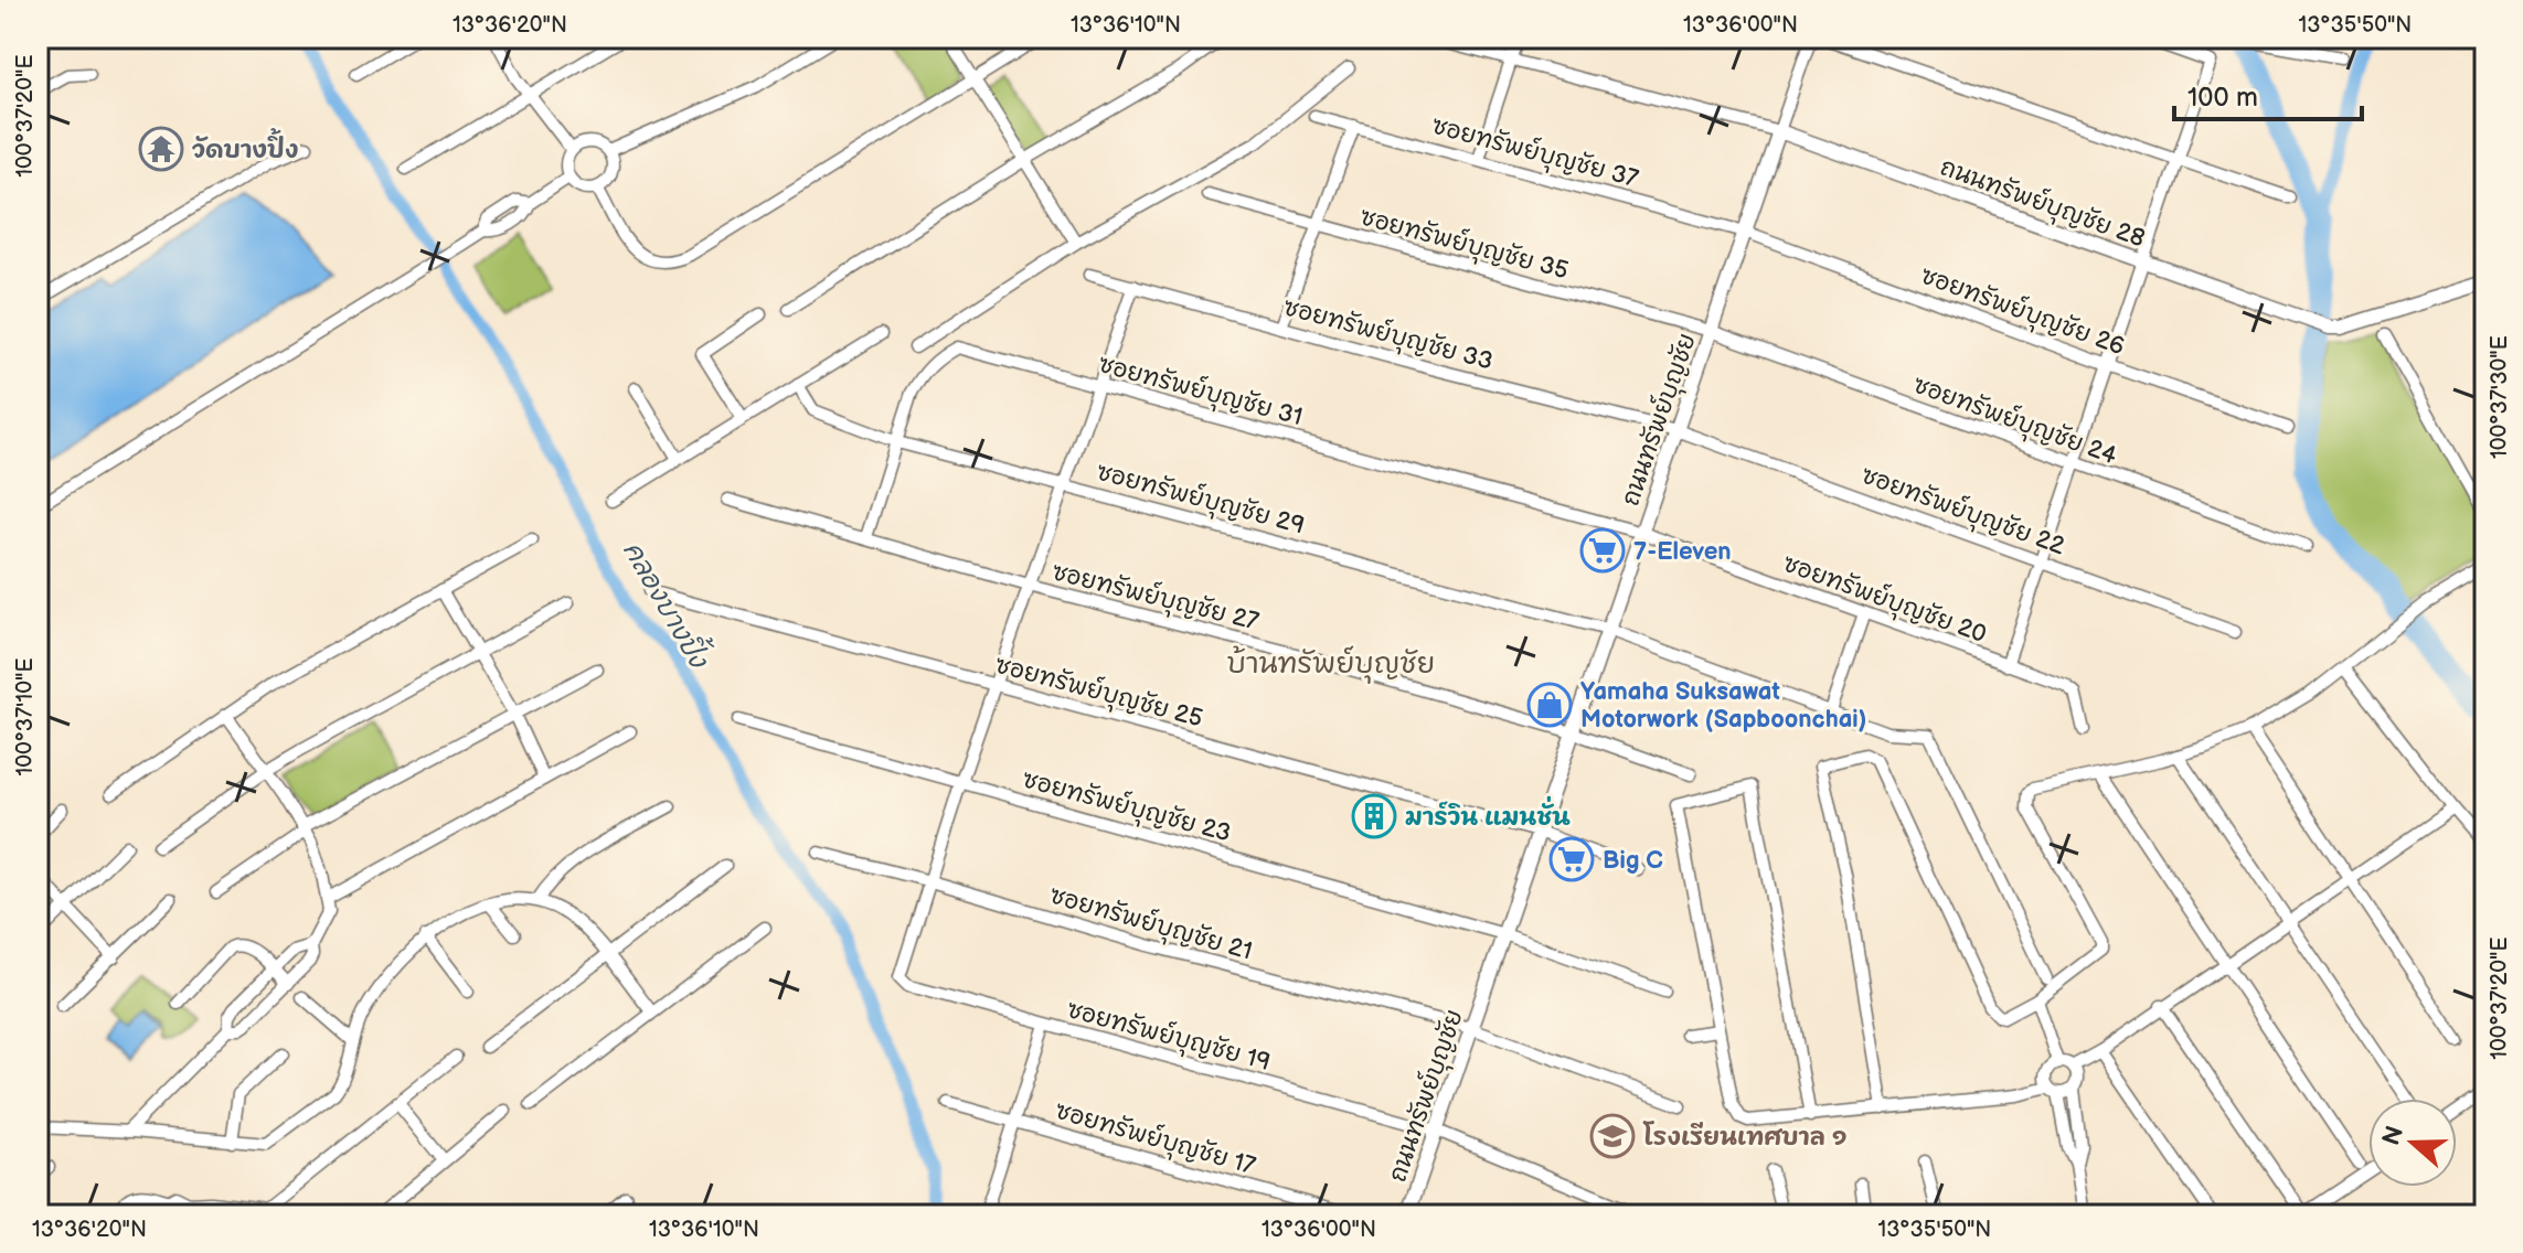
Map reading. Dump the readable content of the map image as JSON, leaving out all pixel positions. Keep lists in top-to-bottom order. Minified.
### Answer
{"streets":{"street":["ซอยทรัพย์บุญชัย 37","ถนนทรัพย์บุญชัย 28","ซอยทรัพย์บุญชัย 35","ซอยทรัพย์บุญชัย 26","ซอยทรัพย์บุญชัย 33","ซอยทรัพย์บุญชัย 31","ถนนทรัพย์บุญชัย","ซอยทรัพย์บุญชัย 24","ซอยทรัพย์บุญชัย 29","ซอยทรัพย์บุญชัย 22","ซอยทรัพย์บุญชัย 27","ซอยทรัพย์บุญชัย 20","ซอยทรัพย์บุญชัย 25","ซอยทรัพย์บุญชัย 23","ซอยทรัพย์บุญชัย 21","ซอยทรัพย์บุญชัย 19","ซอยทรัพย์บุญชัย 17"]},"crossings":[["ซอยทรัพย์บุญชัย 37","ซอยทรัพย์บุญชัย 26"],["ซอยทรัพย์บุญชัย 37","ถนนทรัพย์บุญชัย"],["ถนนทรัพย์บุญชัย 28","ถนนทรัพย์บุญชัย"],["ซอยทรัพย์บุญชัย 35","ถนนทรัพย์บุญชัย"],["ซอยทรัพย์บุญชัย 35","ซอยทรัพย์บุญชัย 24"],["ซอยทรัพย์บุญชัย 26","ถนนทรัพย์บุญชัย"],["ซอยทรัพย์บุญชัย 33","ถนนทรัพย์บุญชัย"],["ซอยทรัพย์บุญชัย 33","ซอยทรัพย์บุญชัย 22"],["ซอยทรัพย์บุญชัย 31","ถนนทรัพย์บุญชัย"],["ซอยทรัพย์บุญชัย 31","ซอยทรัพย์บุญชัย 29"],["ซอยทรัพย์บุญชัย 31","ซอยทรัพย์บุญชัย 27"],["ซอยทรัพย์บุญชัย 31","ซอยทรัพย์บุญชัย 20"],["ถนนทรัพย์บุญชัย","ซอยทรัพย์บุญชัย 24"],["ถนนทรัพย์บุญชัย","ซอยทรัพย์บุญชัย 29"],["ถนนทรัพย์บุญชัย","ซอยทรัพย์บุญชัย 22"],["ถนนทรัพย์บุญชัย","ซอยทรัพย์บุญชัย 27"],["ถนนทรัพย์บุญชัย","ซอยทรัพย์บุญชัย 20"],["ถนนทรัพย์บุญชัย","ซอยทรัพย์บุญชัย 25"],["ถนนทรัพย์บุญชัย","ซอยทรัพย์บุญชัย 23"],["ถนนทรัพย์บุญชัย","ซอยทรัพย์บุญชัย 21"],["ถนนทรัพย์บุญชัย","ซอยทรัพย์บุญชัย 19"],["ซอยทรัพย์บุญชัย 21","ซอยทรัพย์บุญชัย 19"]],"districts":["บ้านทรัพย์บุญชัย"],"water":["คลองบางปิ้ง"],"places":{"temple":["วัดบางปิ้ง"],"supermarket":["7-Eleven","Big C"],"shop":["Yamaha Suksawat Motorwork (Sapboonchai)"],"building":["มาร์วิน แมนชั่น"],"school or university":["โรงเรียนเทศบาล ๑"]},"scale_bar":"100 m","north":"left","coordinates":["13°36'20\"N","13°36'10\"N","13°36'00\"N","13°35'50\"N","100°37'20\"E","100°37'30\"E","100°37'10\"E"]}
